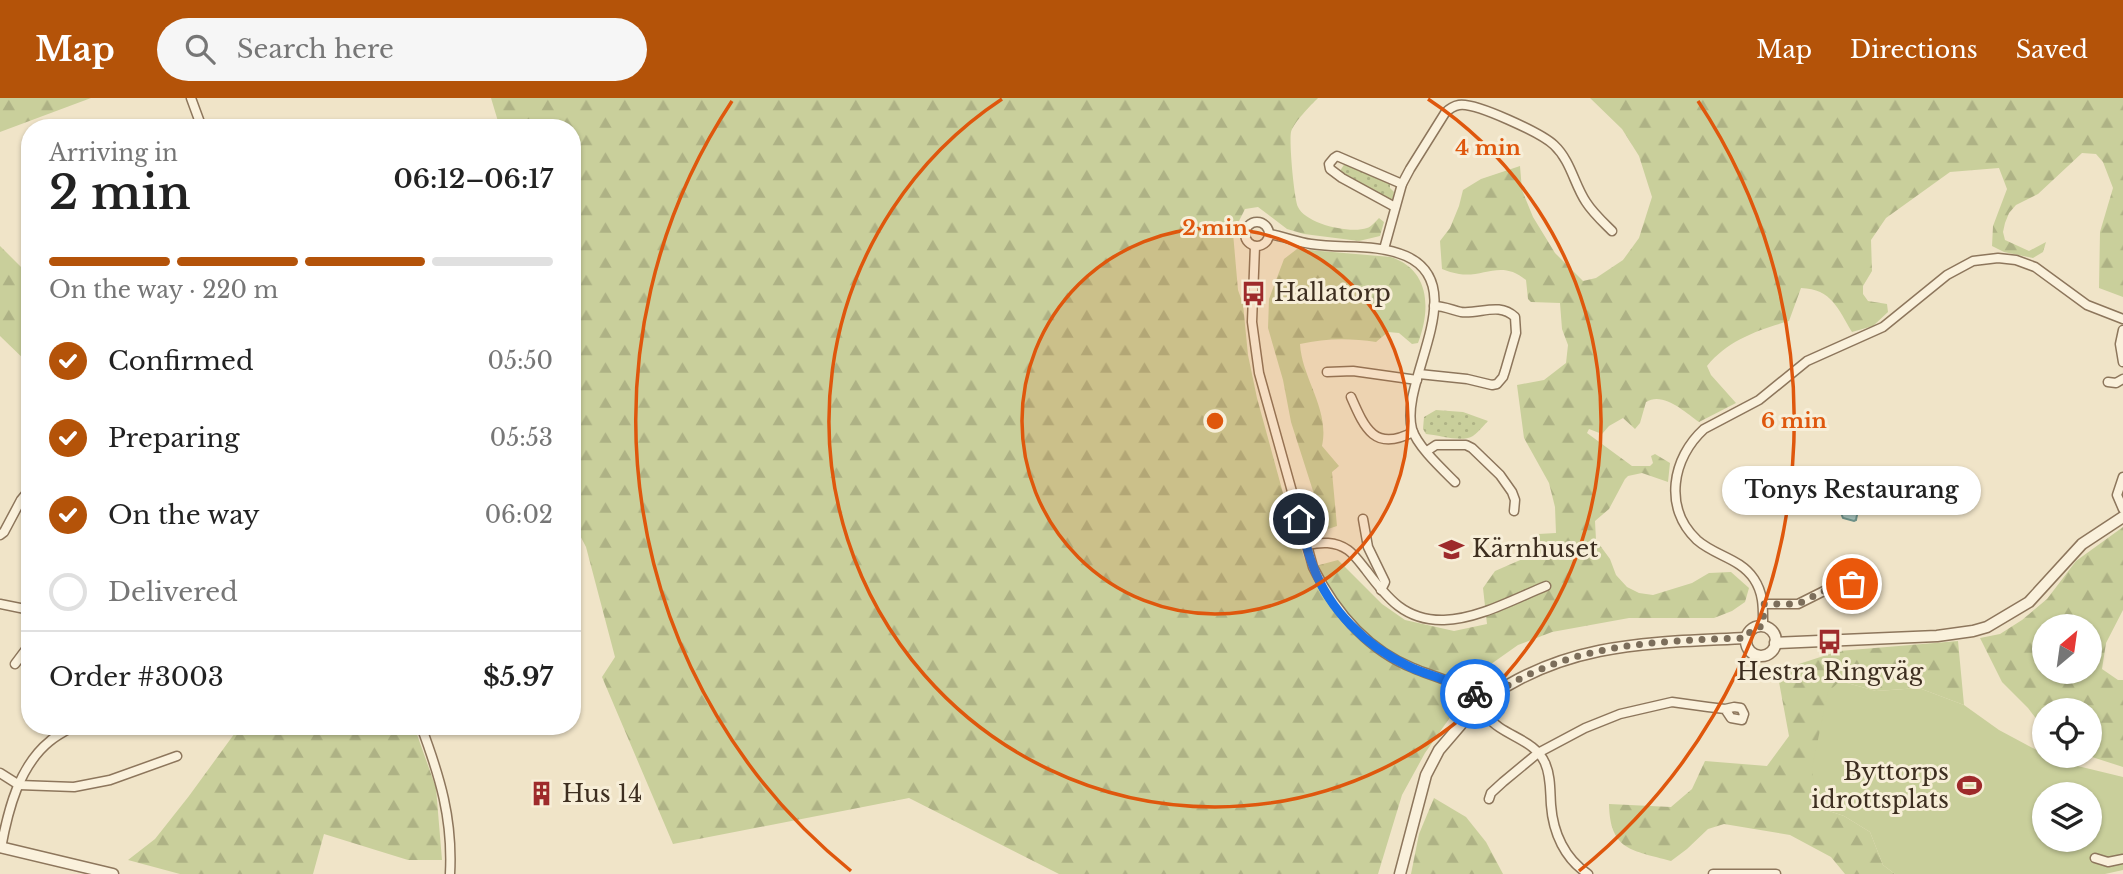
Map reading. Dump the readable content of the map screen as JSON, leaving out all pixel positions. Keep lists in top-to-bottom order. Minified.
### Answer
{"places":{"bus stop":["Hallatorp","Hestra Ringväg"],"school or university":["Kärnhuset"],"other":["Tonys Restaurang"],"sports":["Byttorps idrottsplats"],"building":["Hus 14"]},"north":"top right","page":{"header":"Map","search":"Search here","nav":["Map","Directions","Saved"],"heading":["2 min","Arriving in","06:12–06:17"],"panel":["Order #3003","$5.97"],"bar":"On the way · 220 m","list":[["Confirmed","05:50"],["Preparing","05:53"],["On the way","06:02"],"Delivered"],"bubble":"Tonys Restaurang"},"rings":["4 min","2 min","6 min"]}
